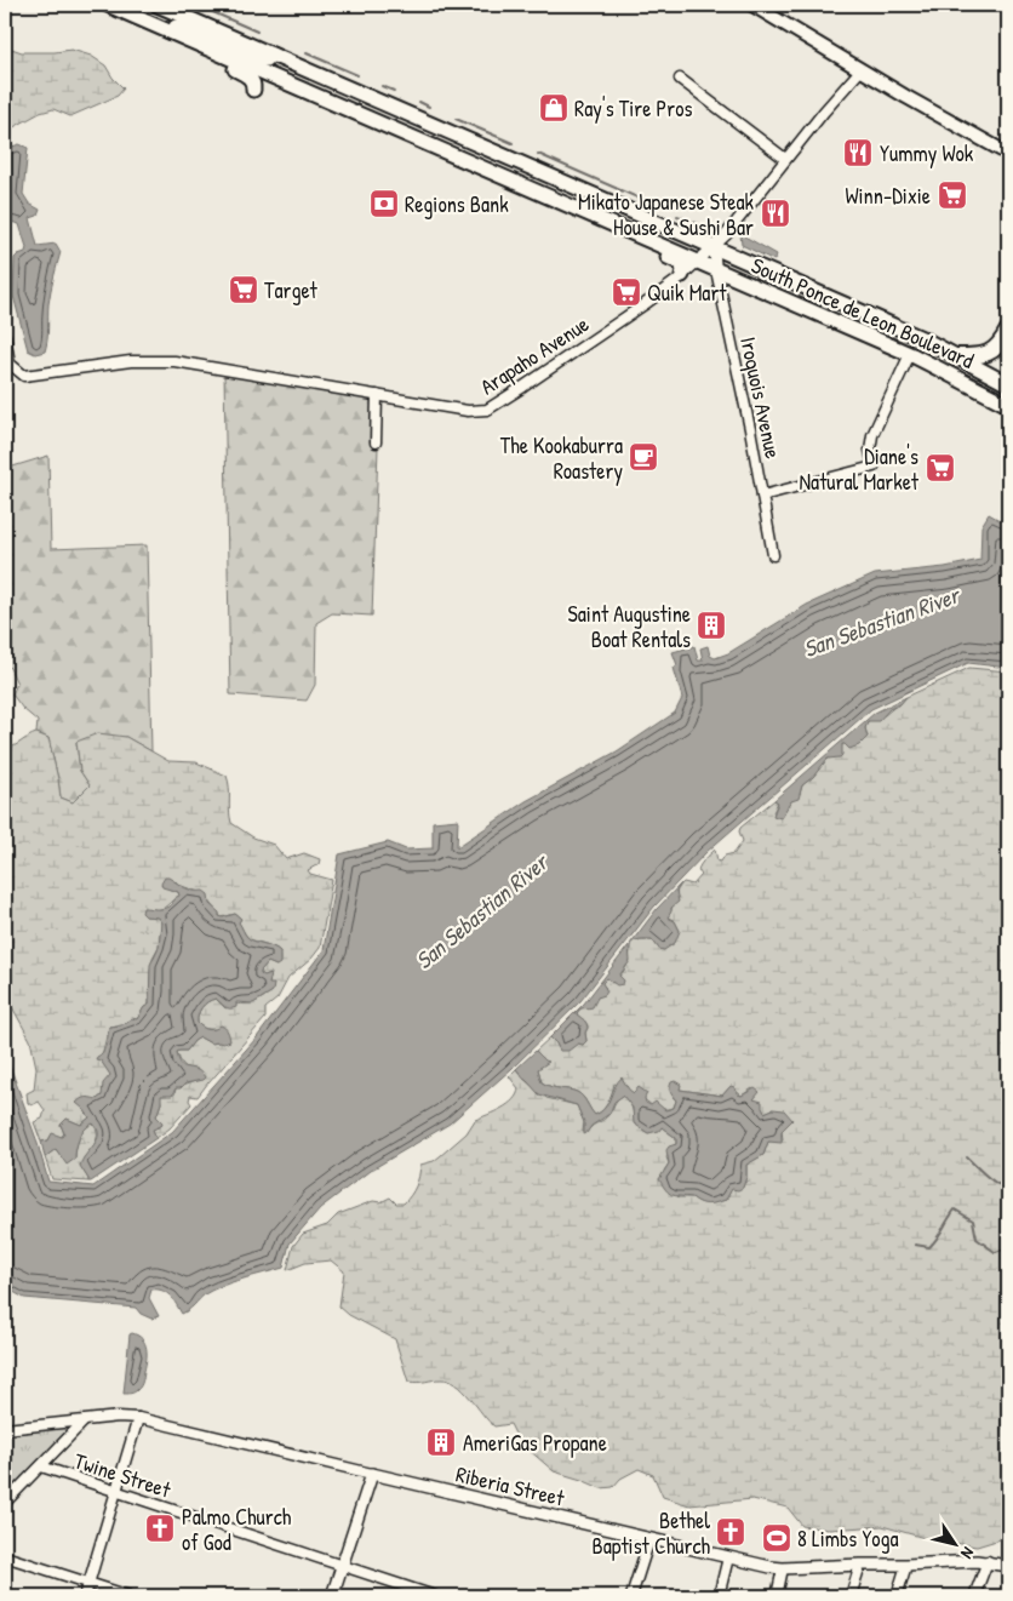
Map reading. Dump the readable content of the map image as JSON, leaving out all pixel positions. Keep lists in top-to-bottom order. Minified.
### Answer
{"streets":{"main road":["South Ponce de Leon Boulevard"],"street":["Arapaho Avenue","Iroquois Avenue","Twine Street","Riberia Street"]},"crossings":[["South Ponce de Leon Boulevard","Arapaho Avenue"],["South Ponce de Leon Boulevard","Iroquois Avenue"],["Arapaho Avenue","Iroquois Avenue"]],"water":["San Sebastian River"],"places":{"shop":["Ray's Tire Pros"],"restaurant":["Yummy Wok","Mikato Japanese Steak House & Sushi Bar"],"supermarket":["Winn-Dixie","Target","Quik Mart","Diane's Natural Market"],"bank":["Regions Bank"],"cafe":["The Kookaburra Roastery"],"building":["Saint Augustine Boat Rentals","AmeriGas Propane"],"church":["Palmo Church of God","Bethel Baptist Church"],"sports":["8 Limbs Yoga"]},"north":"bottom right"}
